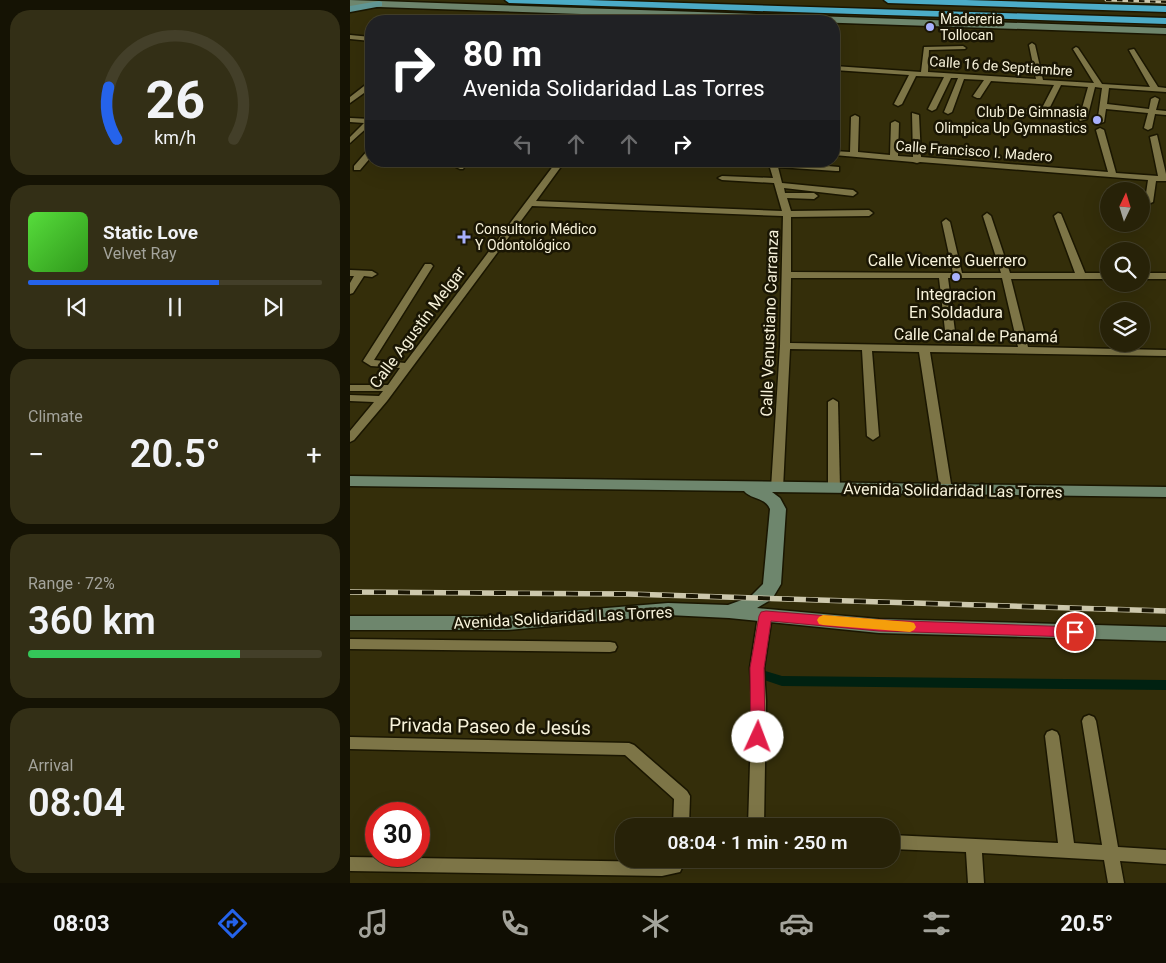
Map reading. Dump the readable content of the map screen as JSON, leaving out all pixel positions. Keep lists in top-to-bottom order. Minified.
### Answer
{"streets":{"main road":["Avenida Solidaridad Las Torres"],"street":["Calle 16 de Septiembre","Calle Francisco I. Madero","Calle Vicente Guerrero","Calle Venustiano Carranza","Calle Agustín Melgar","Calle Canal de Panamá","Privada Paseo de Jesús"]},"crossings":[["Calle Vicente Guerrero","Calle Venustiano Carranza"],["Calle Venustiano Carranza","Calle Canal de Panamá"],["Calle Venustiano Carranza","Avenida Solidaridad Las Torres"]],"places":{"other":["Madereria Tollocan","Club De Gimnasia Olimpica Up Gymnastics","Integracion En Soldadura"],"health":["Consultorio Médico Y Odontológico"]},"north":"top","page":{"turn":["80 m","Avenida Solidaridad Las Torres"],"song":["Static Love","Velvet Ray"],"tile":["Climate",["Range · 72%","360 km"],["Arrival","08:04"]],"heat":["−","20.5°","+"],"limit":"30","trip":"08:04 · 1 min · 250 m","tabs":["08:03","20.5°"],"gauge":["26","km/h"]}}
